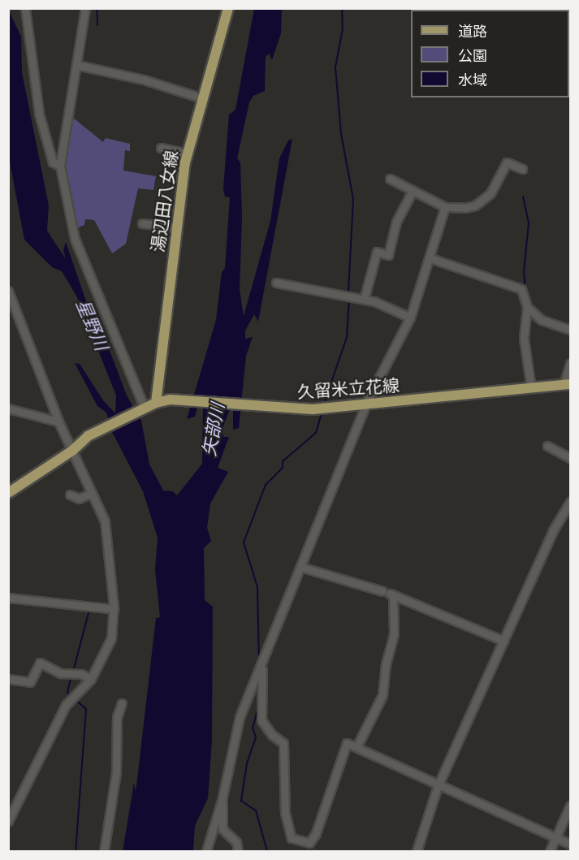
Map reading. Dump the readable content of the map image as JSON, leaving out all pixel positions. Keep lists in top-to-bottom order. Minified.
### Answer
{"streets":{"main road":["湯辺田八女線","久留米立花線"]},"crossings":[["湯辺田八女線","久留米立花線"]],"water":["星野川","矢部川"],"legend":["道路","公園","水域"]}
